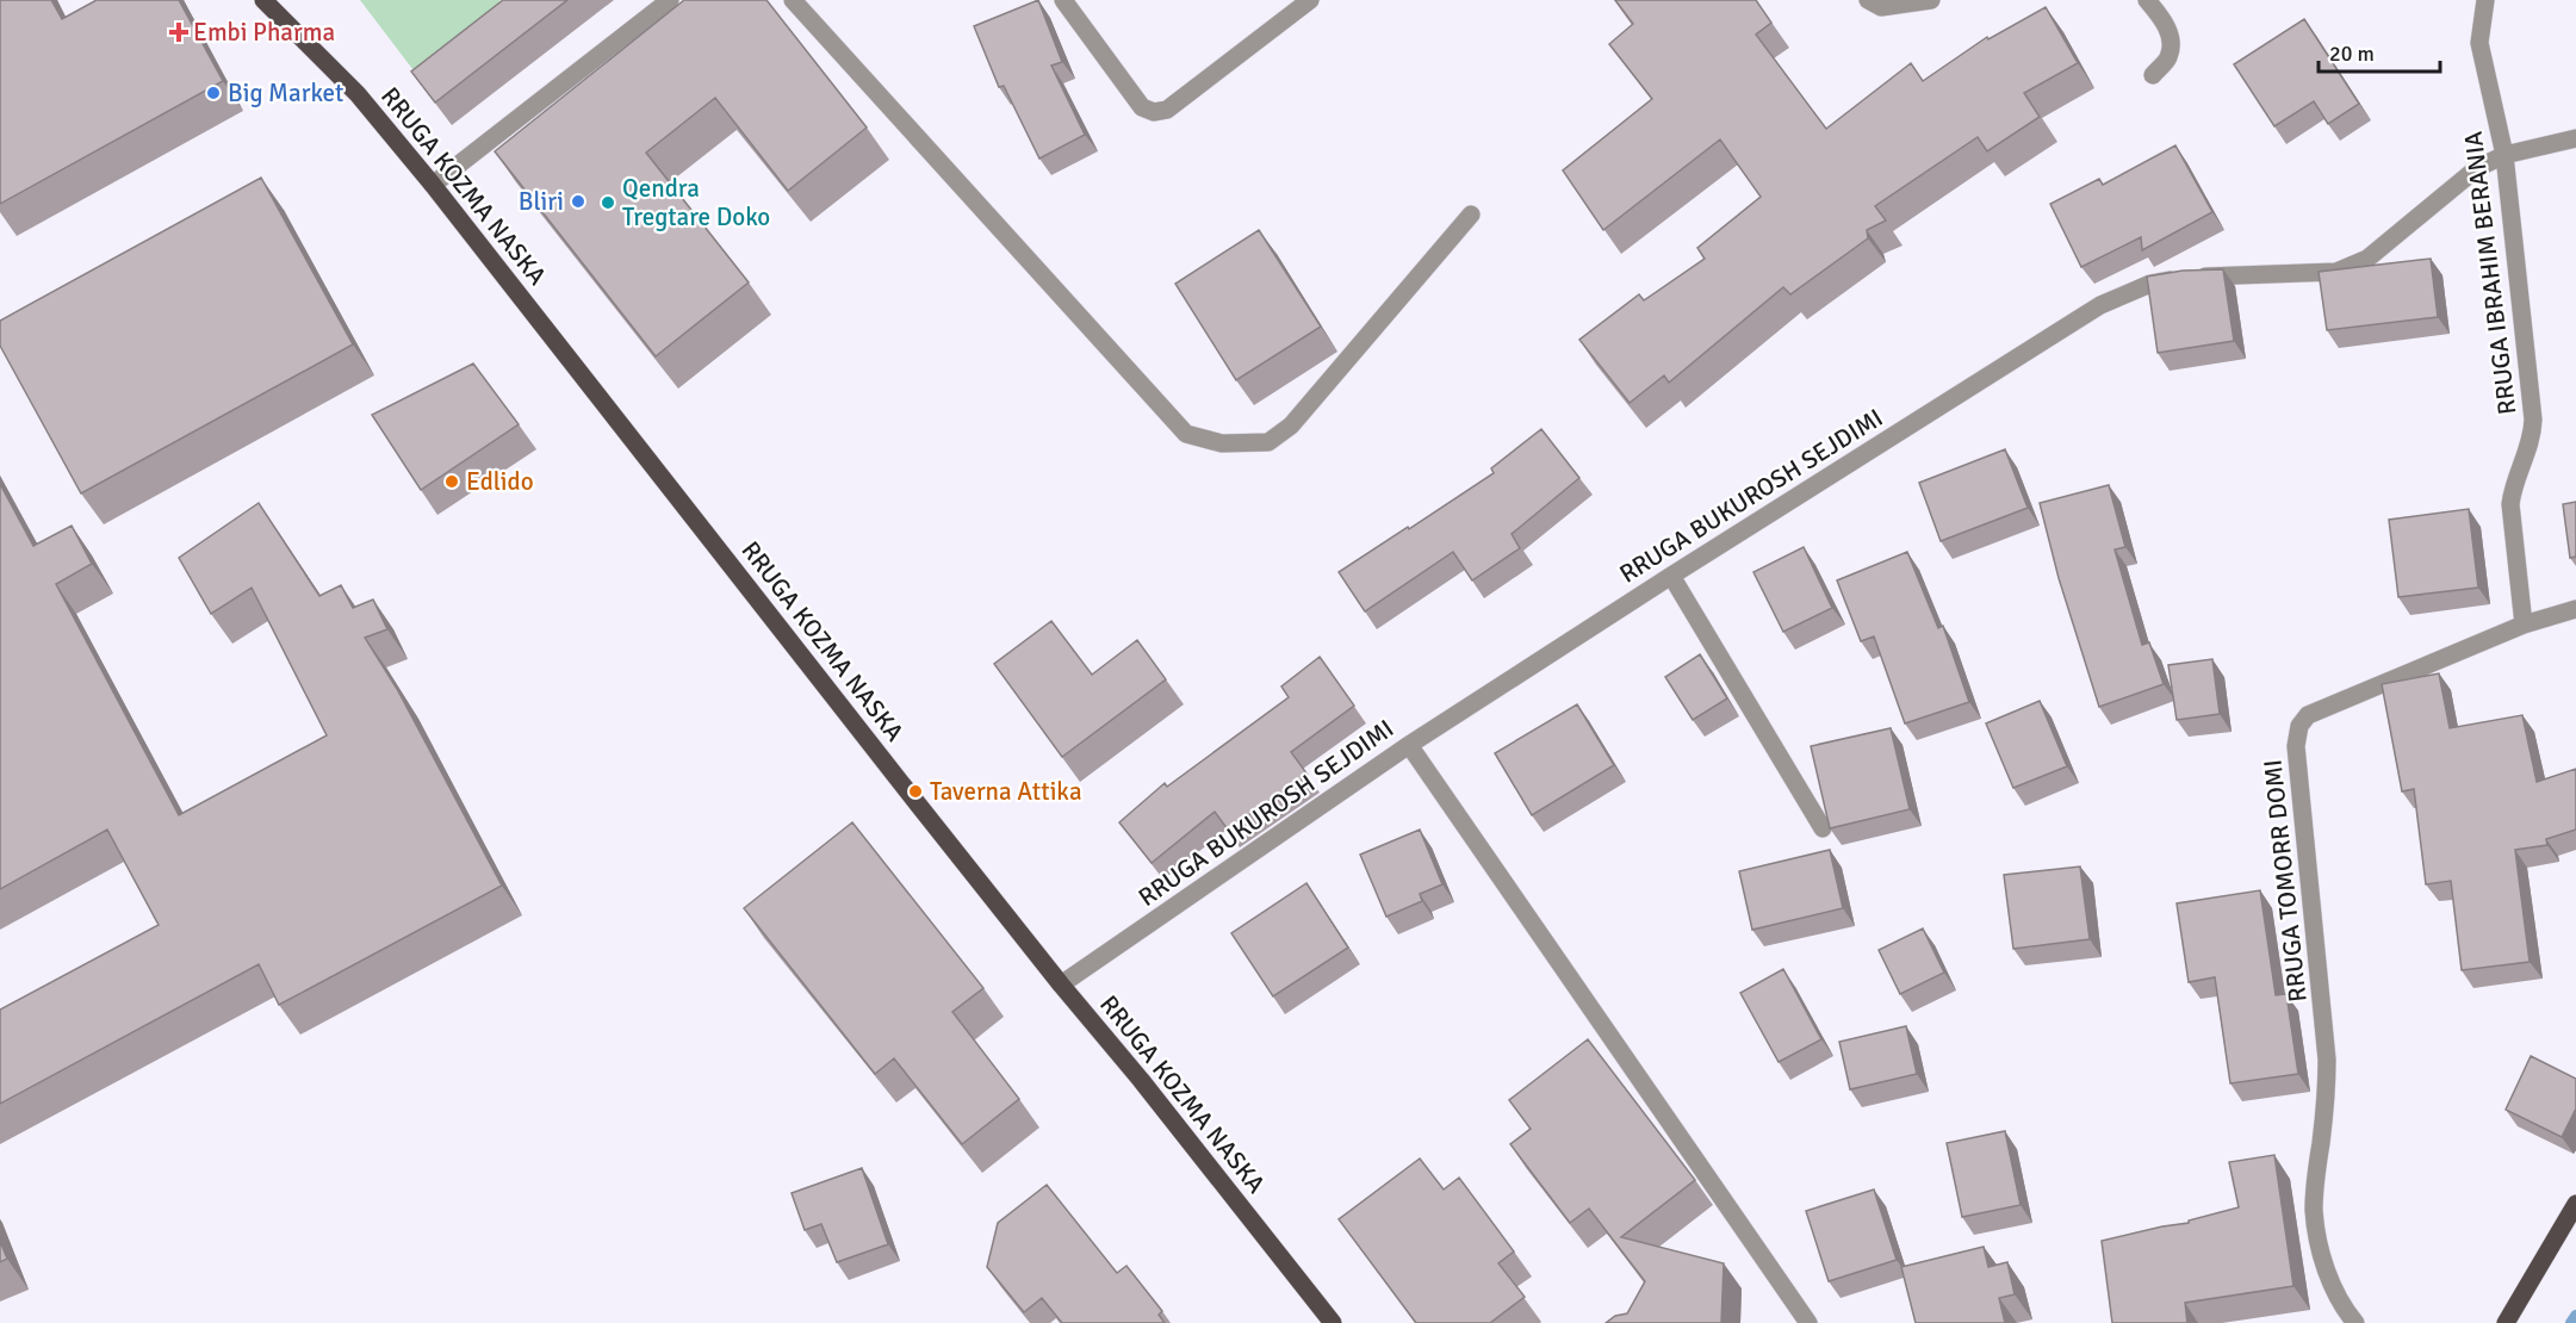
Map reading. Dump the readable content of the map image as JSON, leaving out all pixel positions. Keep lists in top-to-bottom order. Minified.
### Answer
{"streets":{"main road":["RRUGA KOZMA NASKA"],"street":["RRUGA IBRAHIM BERANIA","RRUGA BUKUROSH SEJDIMI","RRUGA TOMORR DOMI"]},"crossings":[["RRUGA KOZMA NASKA","RRUGA BUKUROSH SEJDIMI"],["RRUGA IBRAHIM BERANIA","RRUGA BUKUROSH SEJDIMI"],["RRUGA IBRAHIM BERANIA","RRUGA TOMORR DOMI"]],"places":{"health":["Embi Pharma"],"other":["Big Market","Bliri","Qendra Tregtare Doko","Edlido","Taverna Attika"]},"scale_bar":"20 m"}
